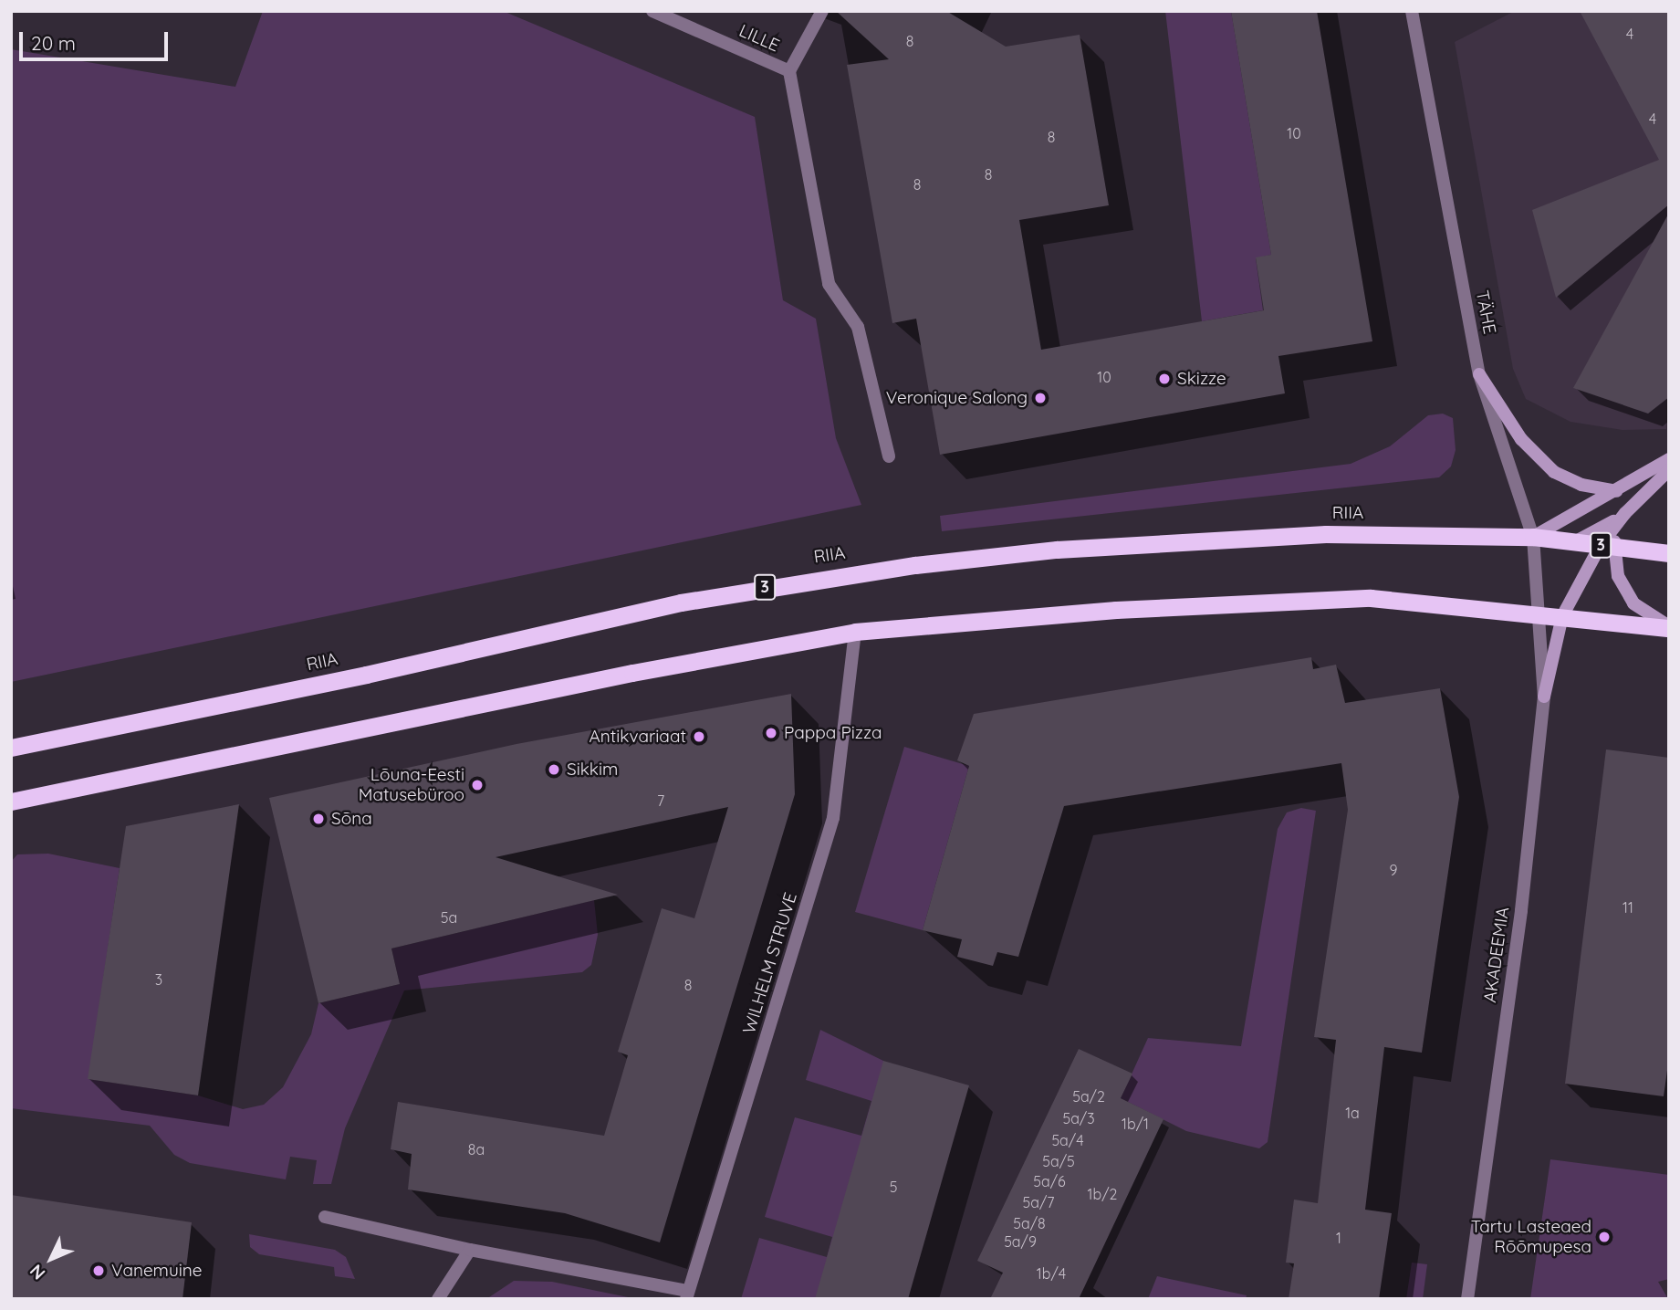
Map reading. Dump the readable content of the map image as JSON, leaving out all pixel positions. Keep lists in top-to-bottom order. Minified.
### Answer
{"streets":{"highway":["RIIA","3"],"street":["LILLE","TÄHE","AKADEEMIA","WILHELM STRUVE"]},"crossings":[["TÄHE","RIIA"],["TÄHE","AKADEEMIA"]],"places":["Skizze","Veronique Salong","Pappa Pizza","Antikvariaat","Sikkim","Lõuna-Eesti Matusebüroo","Sõna","Tartu Lasteaed Rõõmupesa","Vanemuine"],"house_numbers":["4","8","4","10","8","8","8","10","7","9","11","5a","3","8","5a/2","1a","5a/3","1b/1","5a/4","8a","5a/5","5a/6","5","1b/2","5a/7","5a/8","1","5a/9","1b/4"],"scale_bar":"20 m","north":"bottom left"}
